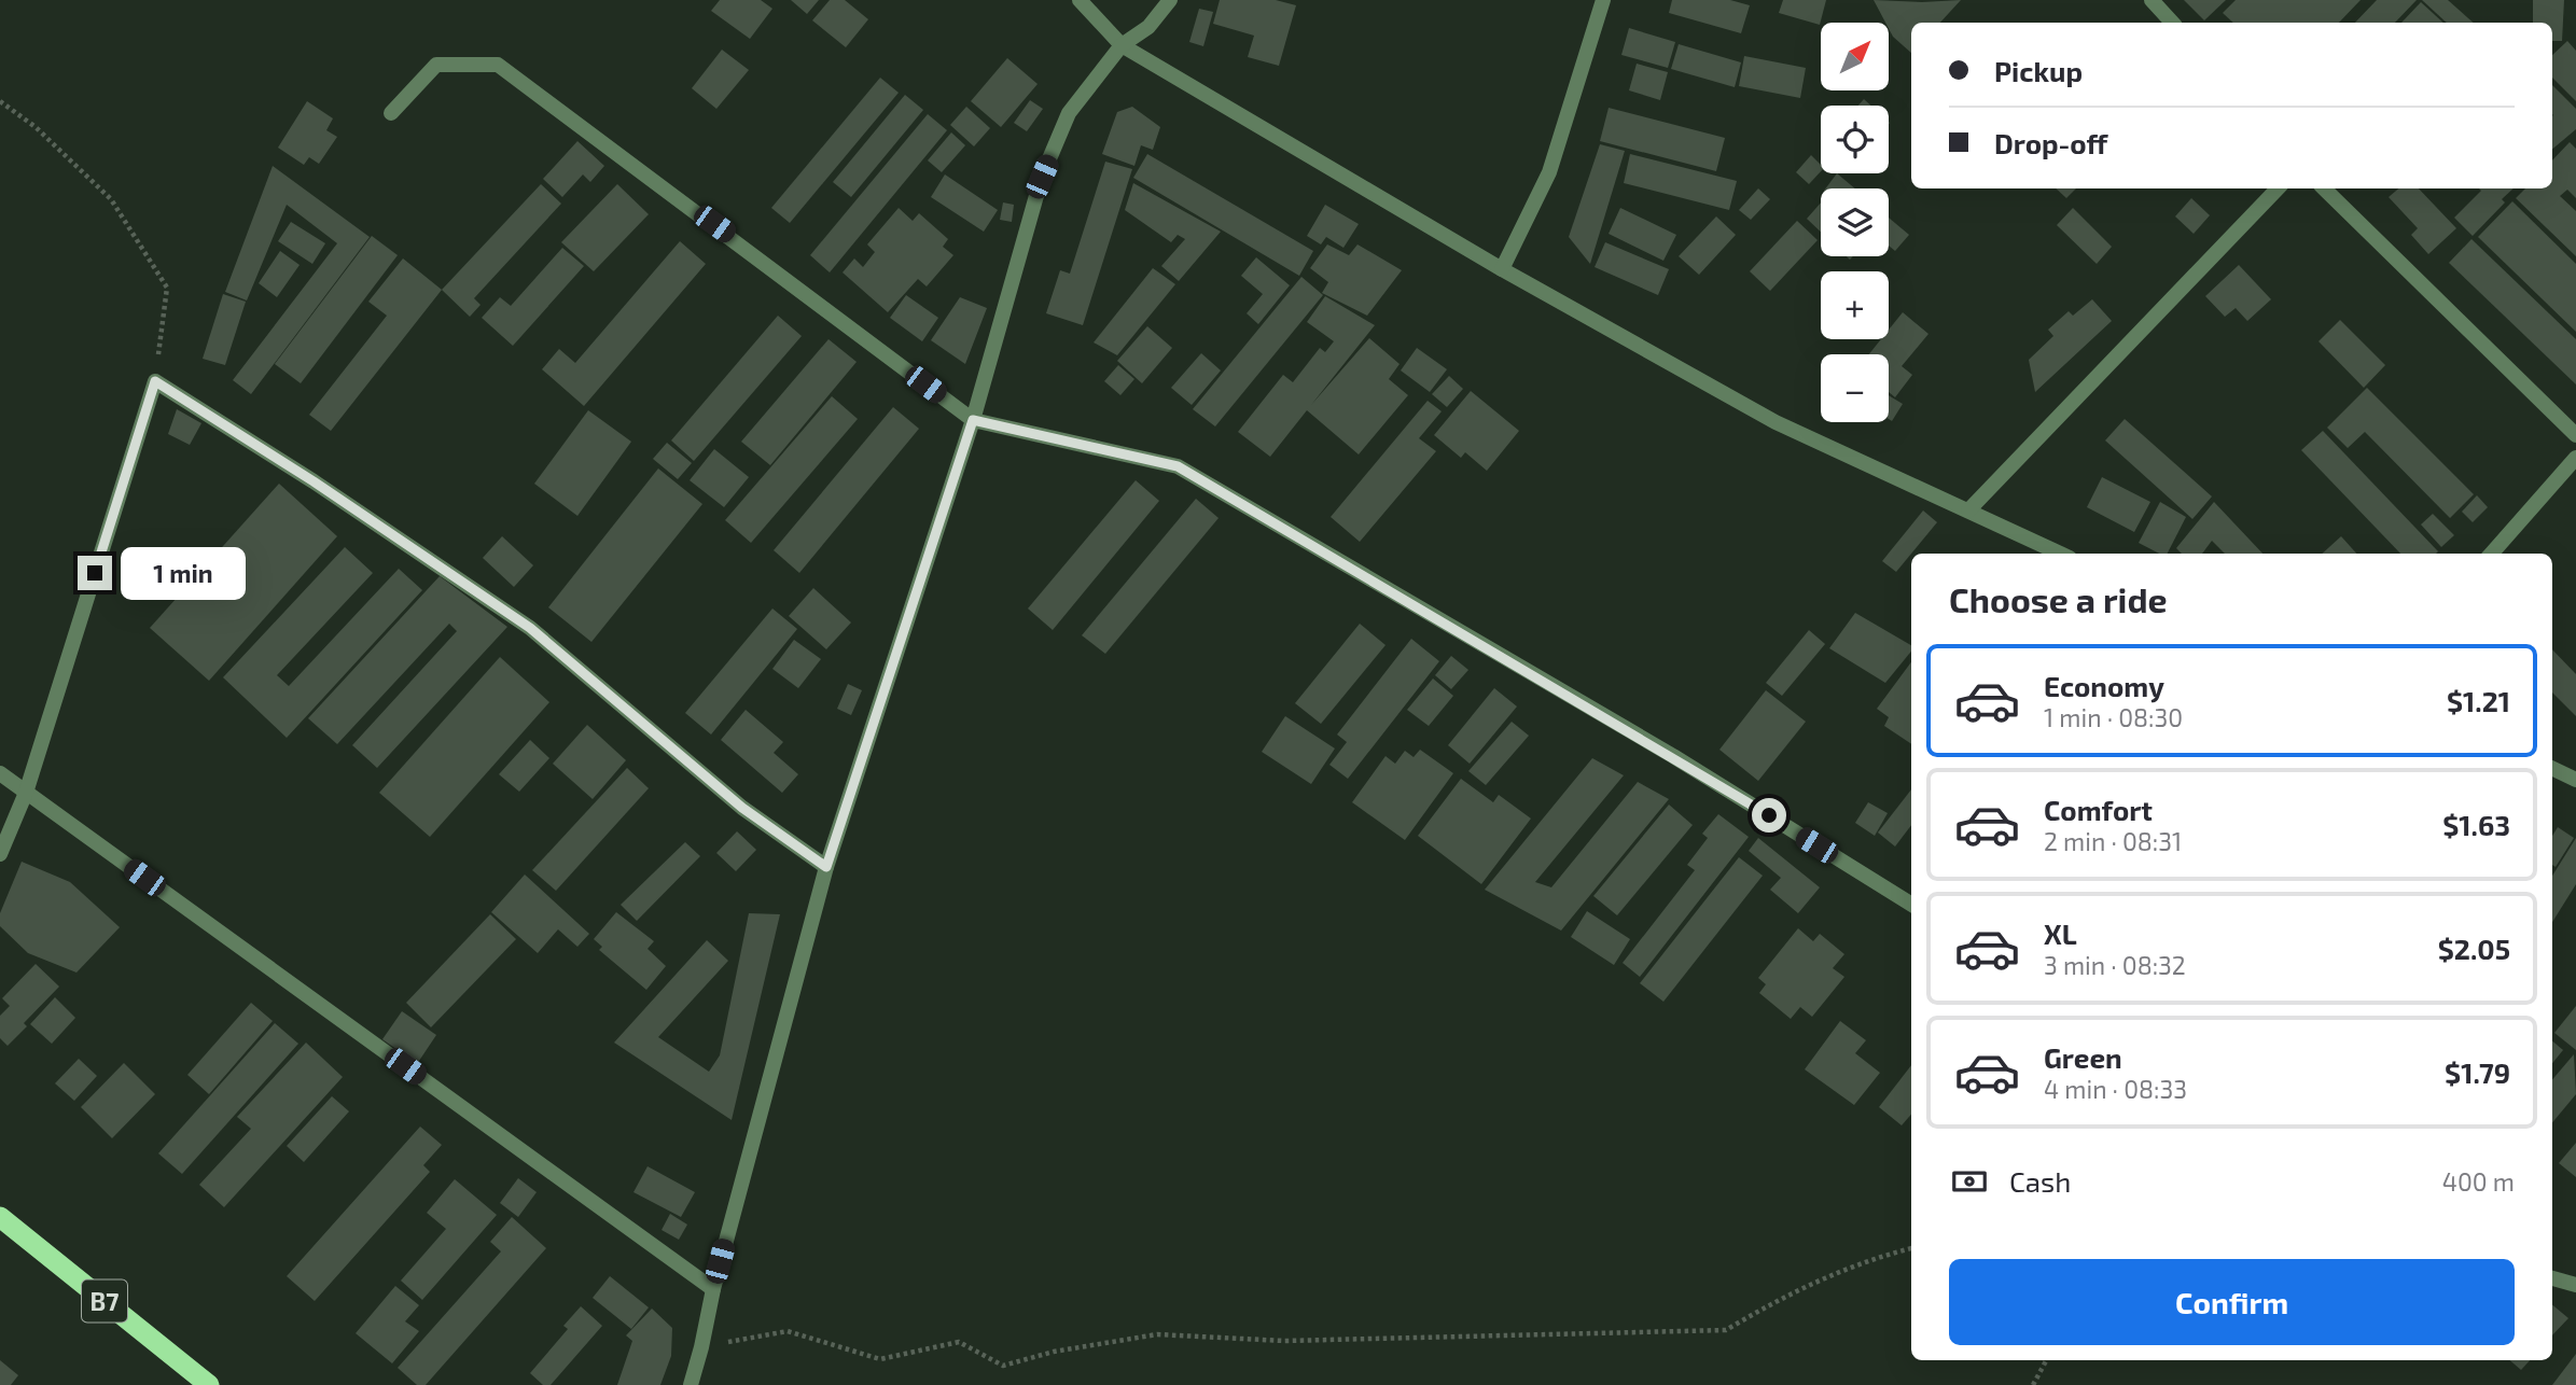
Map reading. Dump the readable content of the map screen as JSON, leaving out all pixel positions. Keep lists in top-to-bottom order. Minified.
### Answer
{"streets":{"highway":["B7"]},"north":"top right","page":{"map_buttons":["+","−"],"banner":["Pickup","Drop-off"],"bubble":"1 min","heading":"Choose a ride","list":[{"name":"Economy","note":"1 min · 08:30","value":"$1.21"},{"name":"Comfort","note":"2 min · 08:31","value":"$1.63"},{"name":"XL","note":"3 min · 08:32","value":"$2.05"},{"name":"Green","note":"4 min · 08:33","value":"$1.79"}],"pay":["Cash","400 m"],"buttons":"Confirm"}}
